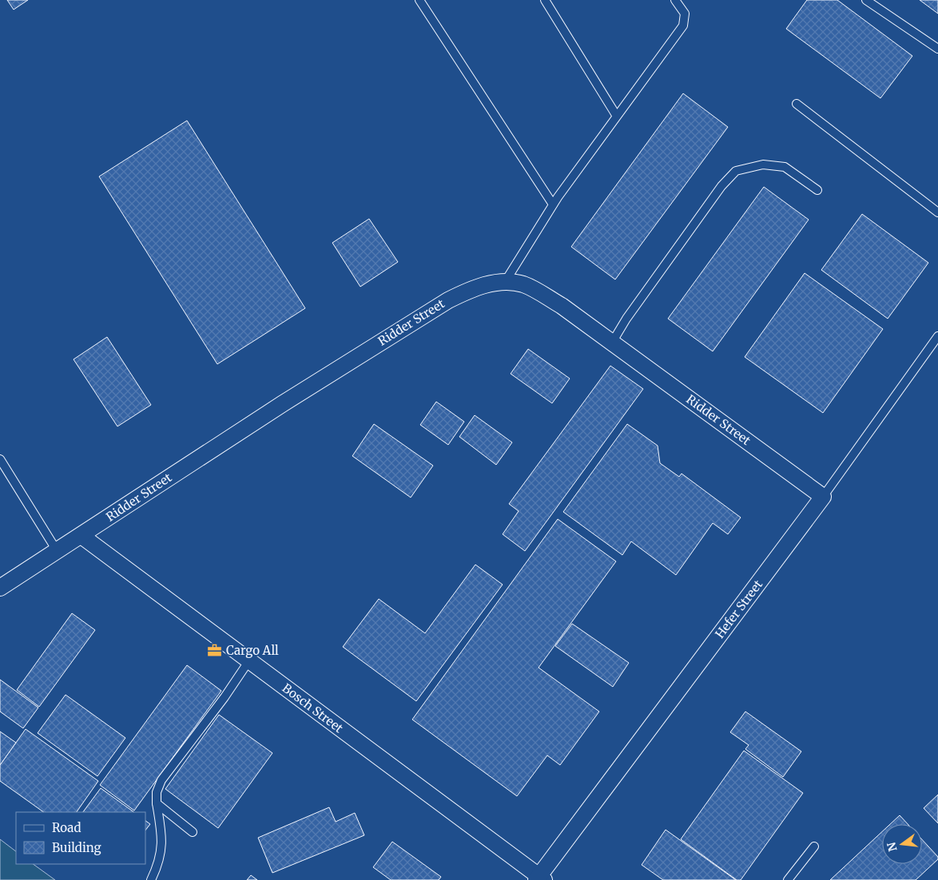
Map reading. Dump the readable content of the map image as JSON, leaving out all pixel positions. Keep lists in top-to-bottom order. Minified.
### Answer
{"streets":{"street":["Ridder Street","Hefer Street","Bosch Street"]},"crossings":[["Ridder Street","Hefer Street"],["Ridder Street","Bosch Street"],["Hefer Street","Bosch Street"]],"places":{"office":["Cargo All"]},"legend":["Road","Building"],"north":"left"}
